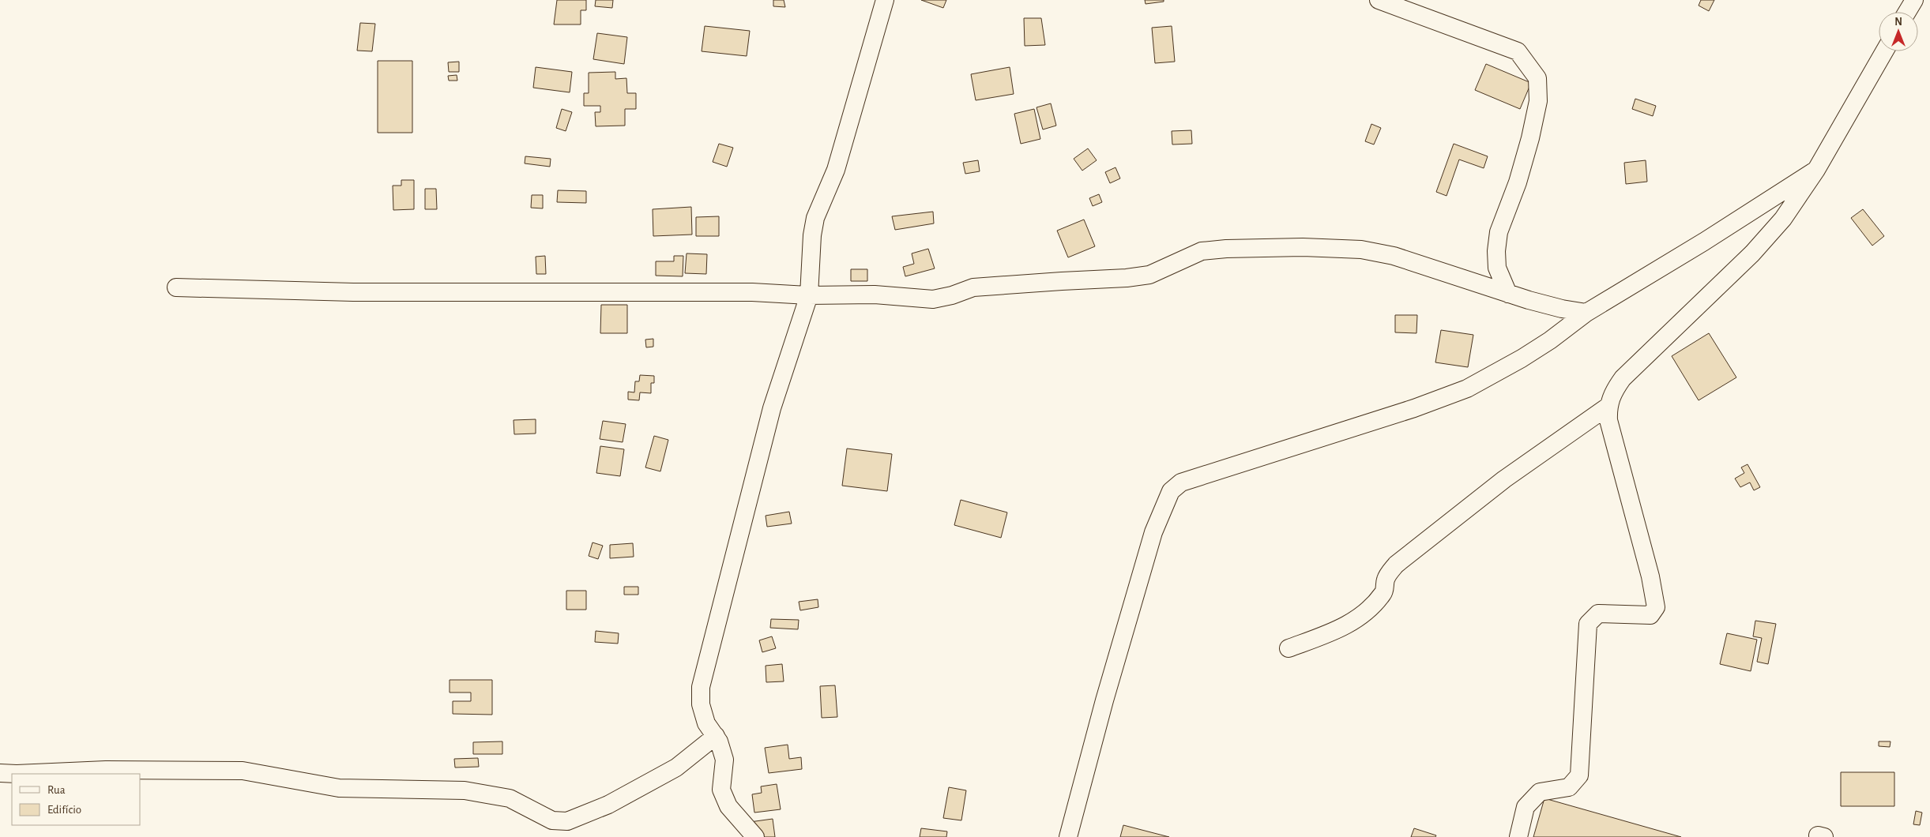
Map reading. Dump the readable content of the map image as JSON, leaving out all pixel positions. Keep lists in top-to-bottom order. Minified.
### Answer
{"legend":["Rua","Edifício"],"north":"top"}
